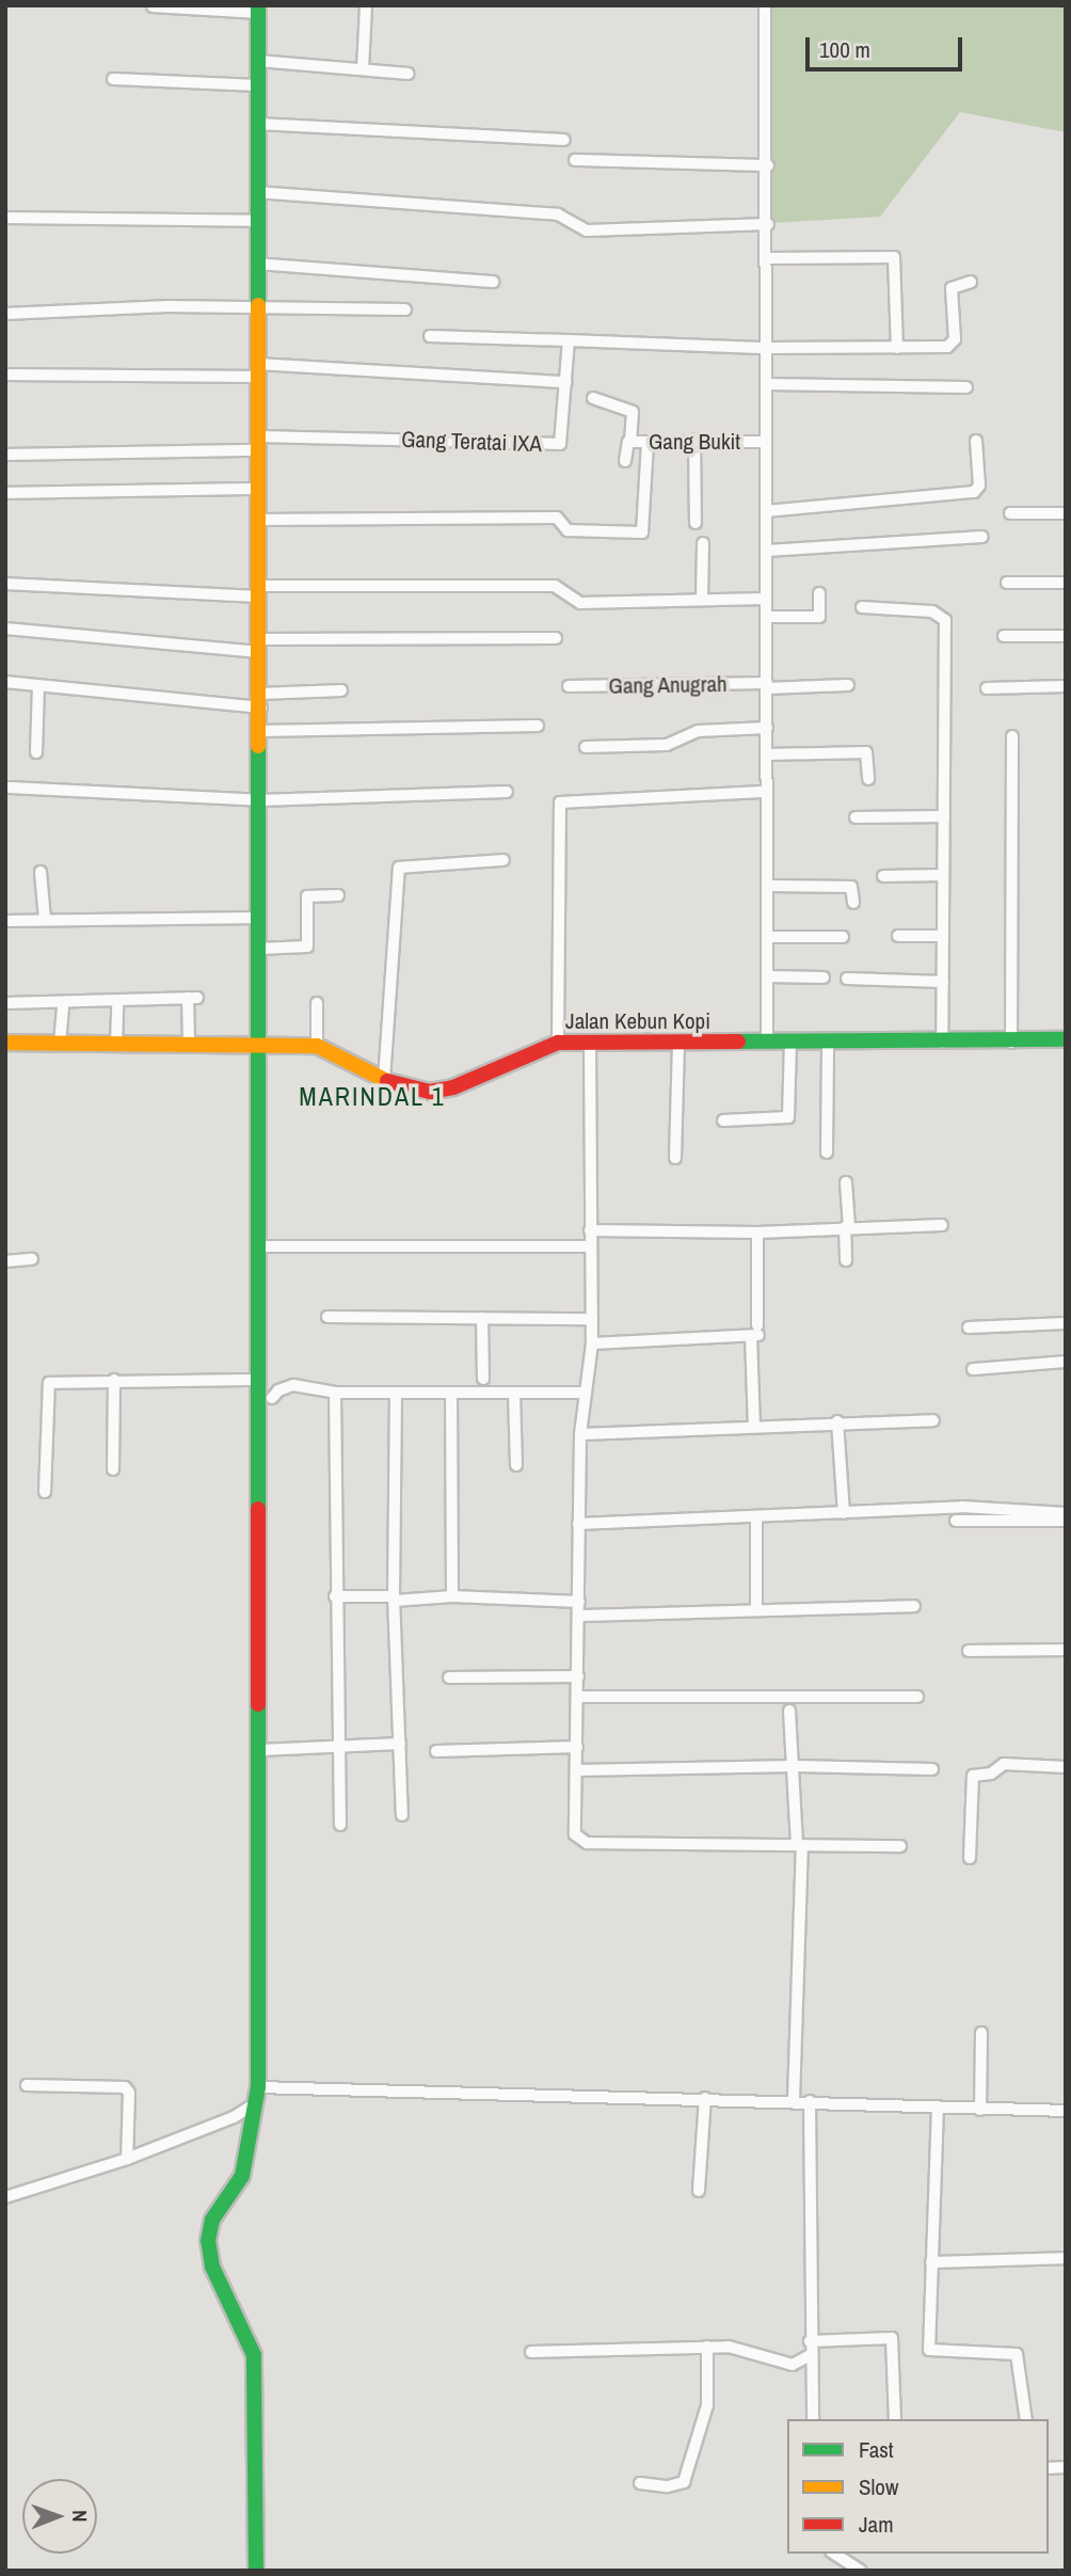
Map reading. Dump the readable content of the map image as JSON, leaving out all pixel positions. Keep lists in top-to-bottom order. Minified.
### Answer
{"streets":{"street":["Gang Teratai IXA","Gang Bukit","Gang Anugrah","Jalan Kebun Kopi"]},"districts":["MARINDAL 1"],"legend":["Fast","Slow","Jam"],"scale_bar":"100 m","north":"right"}
